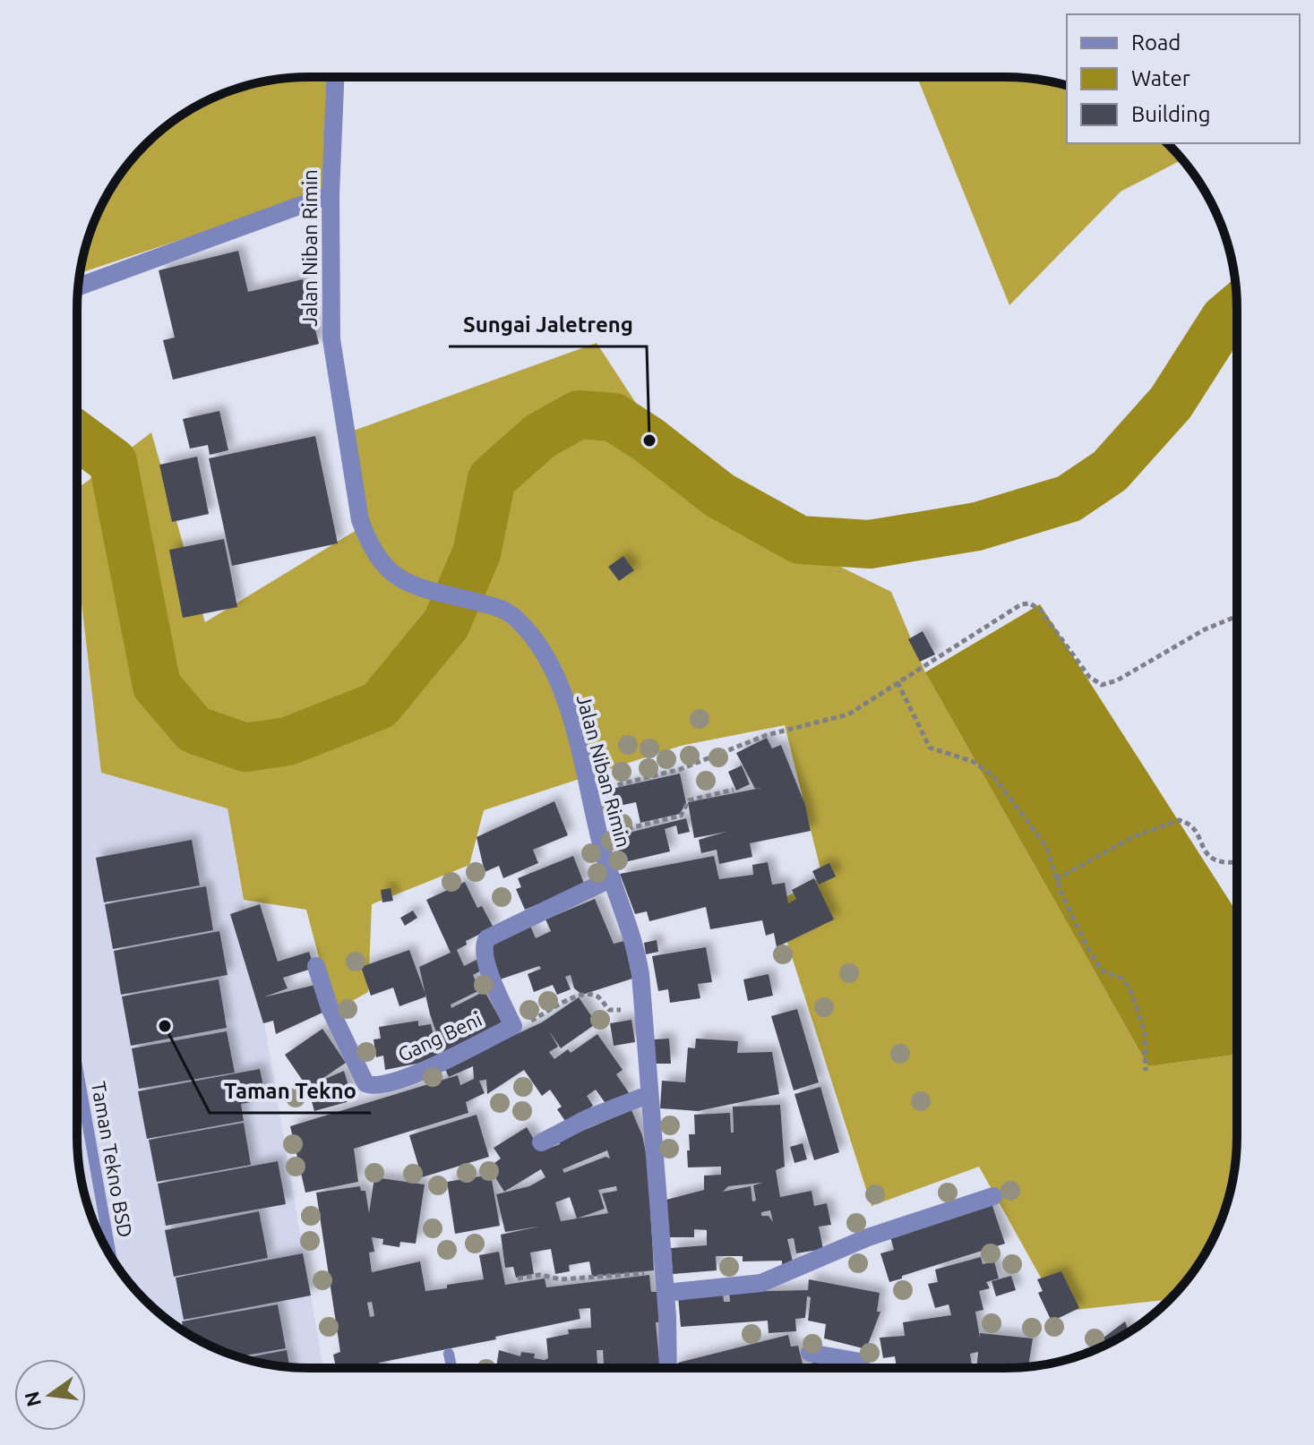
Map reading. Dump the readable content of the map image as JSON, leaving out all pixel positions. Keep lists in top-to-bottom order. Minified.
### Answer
{"streets":{"street":["Jalan Niban Rimin","Gang Beni"],"lane":["Taman Tekno BSD"]},"crossings":[["Jalan Niban Rimin","Gang Beni"]],"places":["Sungai Jaletreng","Taman Tekno"],"legend":["Road","Water","Building"],"north":"left"}
